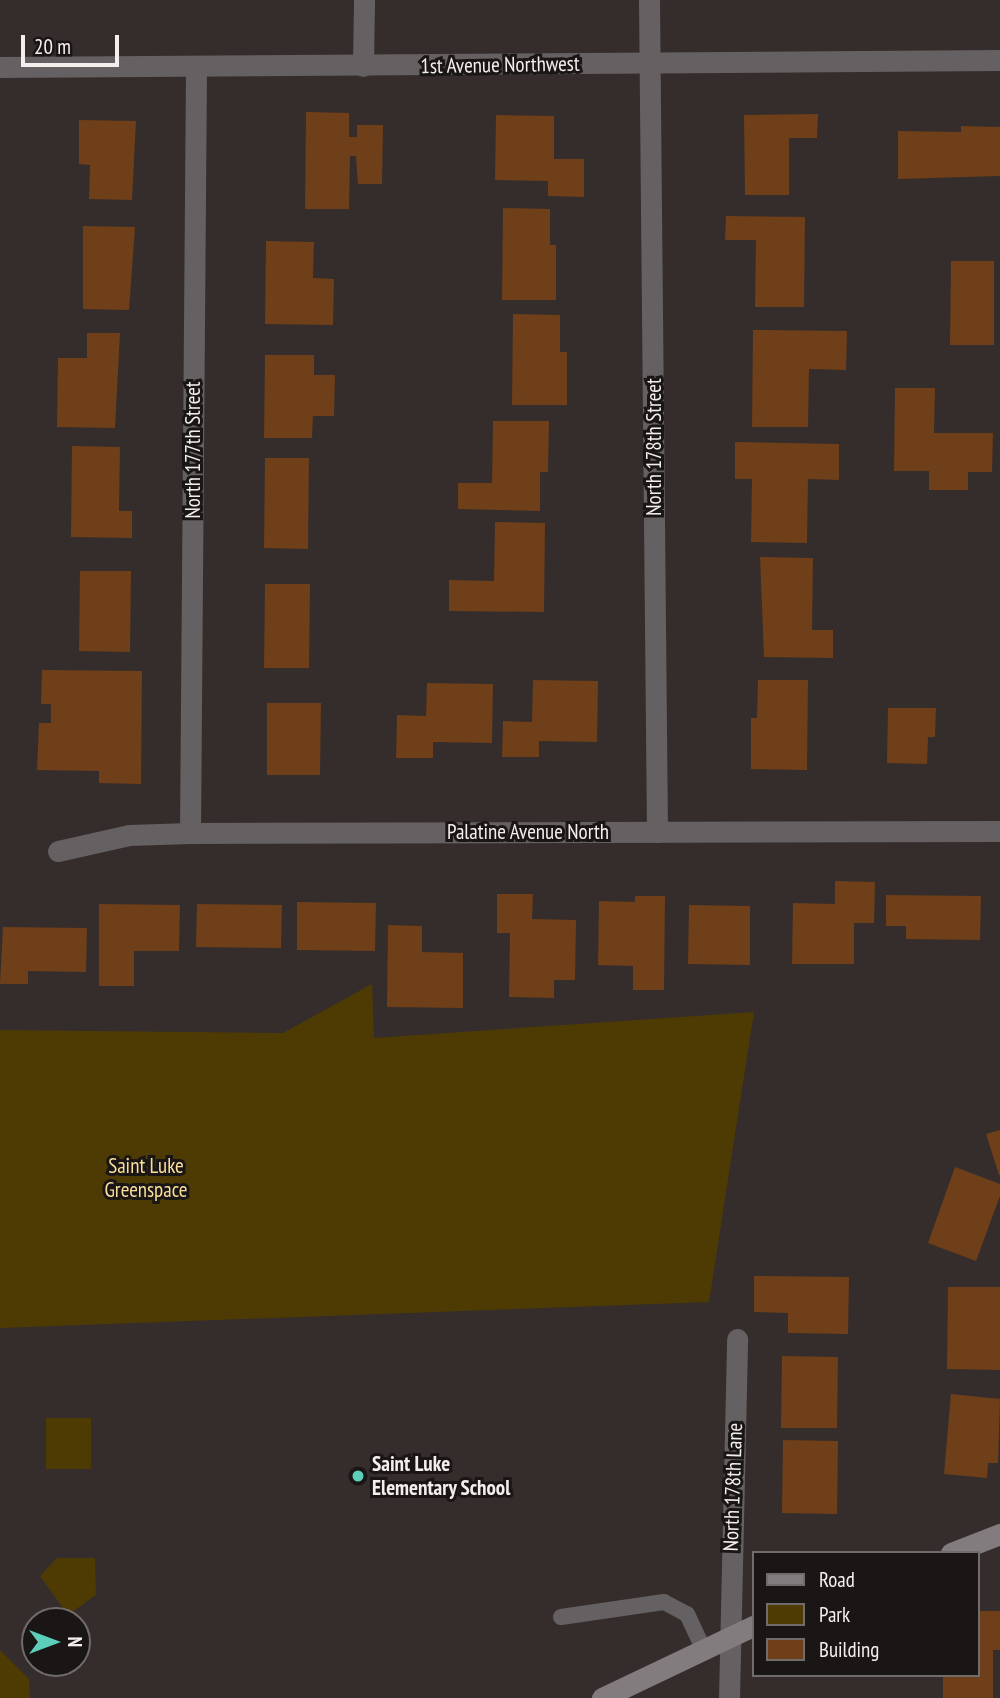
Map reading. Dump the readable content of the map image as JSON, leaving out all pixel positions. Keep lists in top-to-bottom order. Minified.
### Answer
{"streets":{"street":["1st Avenue Northwest","North 178th Street","North 177th Street","Palatine Avenue North","North 178th Lane"]},"crossings":[["1st Avenue Northwest","North 178th Street"],["1st Avenue Northwest","North 177th Street"],["North 178th Street","Palatine Avenue North"],["North 177th Street","Palatine Avenue North"]],"parks":["Saint Luke Greenspace"],"places":["Saint Luke Elementary School"],"legend":["Road","Park","Building"],"scale_bar":"20 m","north":"right"}
